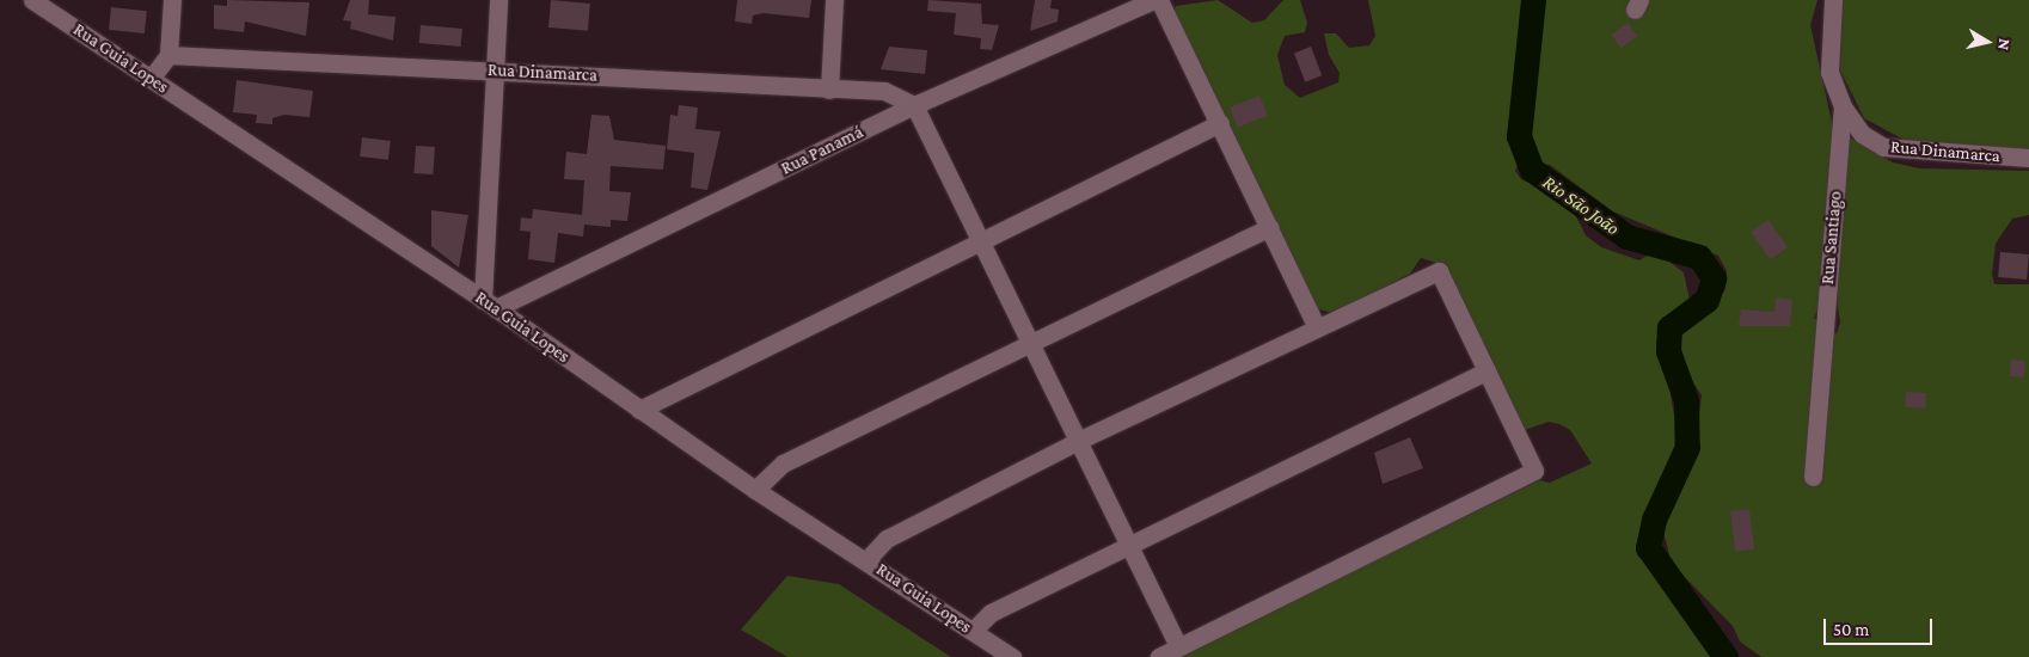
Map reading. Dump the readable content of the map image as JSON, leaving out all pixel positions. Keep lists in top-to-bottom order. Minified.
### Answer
{"streets":{"street":["Rua Guia Lopes","Rua Dinamarca","Rua Panamá","Rua Santiago"]},"crossings":[["Rua Guia Lopes","Rua Panamá"],["Rua Dinamarca","Rua Panamá"],["Rua Dinamarca","Rua Santiago"]],"water":["Rio São João"],"scale_bar":"50 m","north":"right"}
